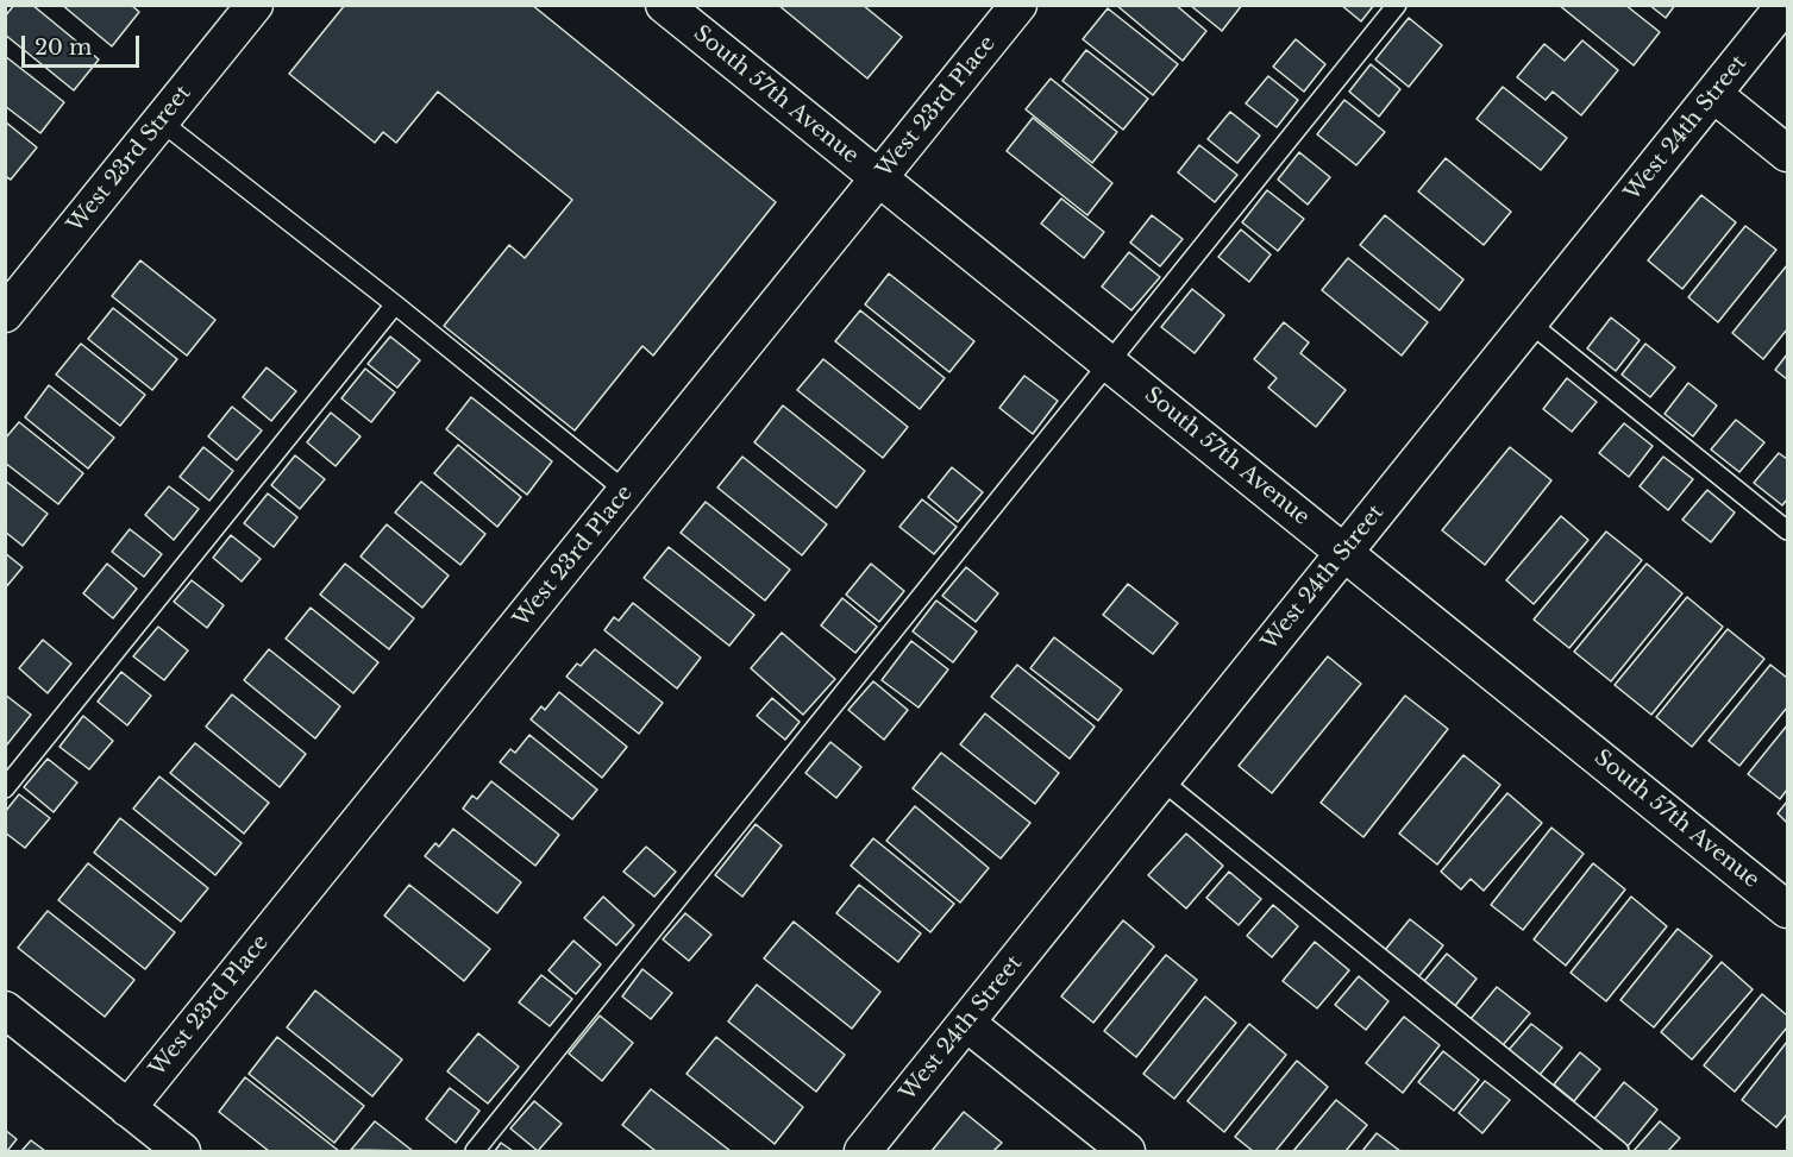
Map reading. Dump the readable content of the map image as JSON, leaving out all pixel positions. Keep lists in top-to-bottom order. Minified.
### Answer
{"streets":{"street":["South 57th Avenue","West 23rd Place","West 24th Street","West 23rd Street"]},"crossings":[["South 57th Avenue","West 23rd Place"],["South 57th Avenue","West 24th Street"]],"scale_bar":"20 m"}
